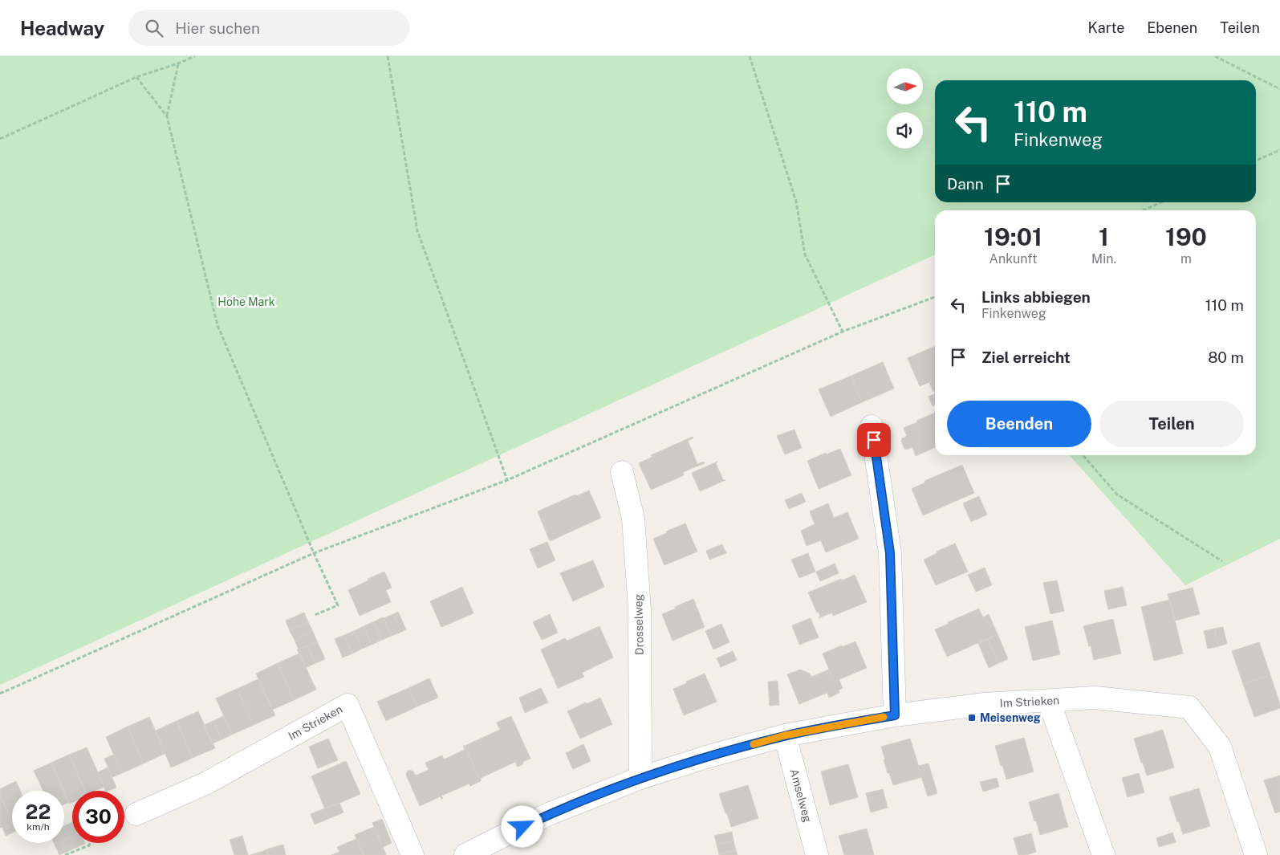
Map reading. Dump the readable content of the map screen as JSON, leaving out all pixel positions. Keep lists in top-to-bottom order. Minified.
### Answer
{"streets":{"street":["Drosselweg","Im Strieken","Amselweg"]},"crossings":[["Drosselweg","Im Strieken"],["Im Strieken","Amselweg"]],"parks":["Hohe Mark"],"places":{"transit":["Meisenweg"]},"north":"right","page":{"header":"Headway","search":"Hier suchen","nav":["Karte","Ebenen","Teilen"],"turn":["110 m","Finkenweg"],"then":"Dann","eta":["19:01","Ankunft","1","Min.","190","m"],"list":[{"name":"Links abbiegen","note":"Finkenweg","value":"110 m"},{"name":"Ziel erreicht","value":"80 m"}],"buttons":["Beenden","Teilen"],"speed":"22 km/h","limit":"30"}}
